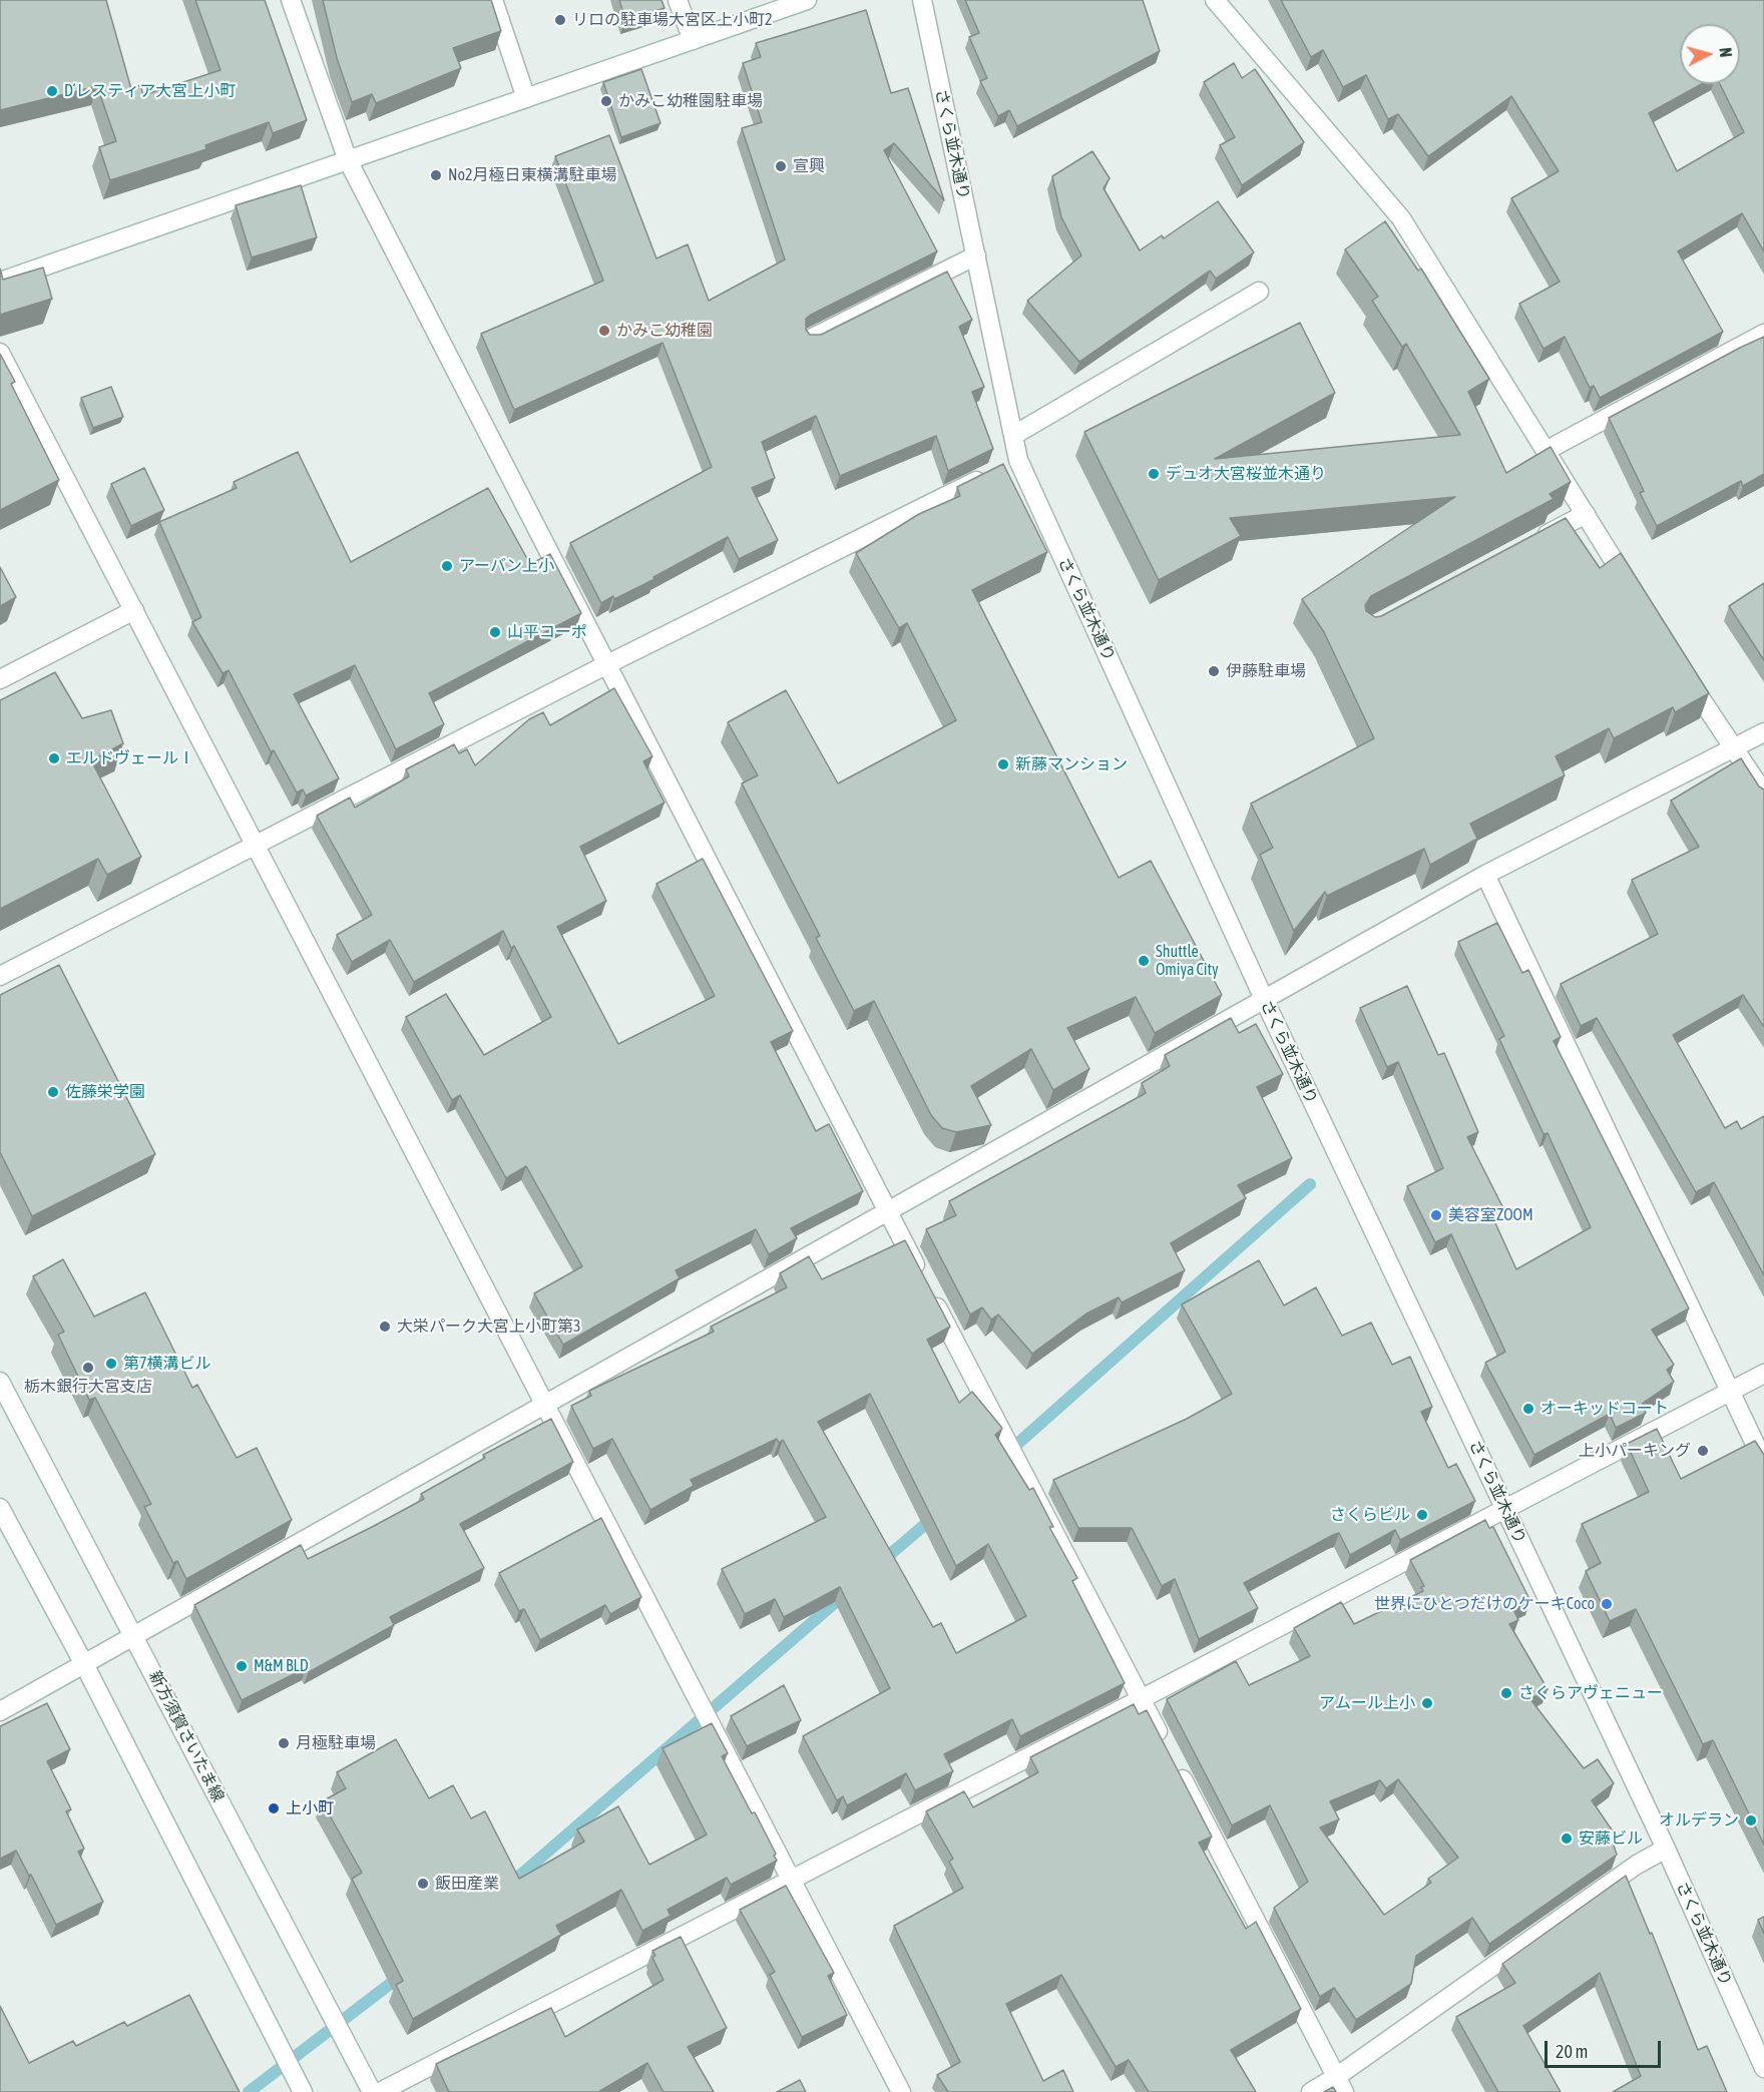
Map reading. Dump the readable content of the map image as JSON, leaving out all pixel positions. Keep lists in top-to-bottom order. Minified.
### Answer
{"streets":{"street":["さくら並木通り","新方須賀さいたま線"]},"places":["リロの駐車場大宮区上小町2","D´レスティア大宮上小町","かみこ幼稚園駐車場","宣興","No2月極日東横溝駐車場","かみこ幼稚園","デュオ大宮桜並木通り","アーバン上小","山平コーポ","伊藤駐車場","エルドヴェールⅠ","新藤マンション","Shuttle Omiya City","佐藤栄学園","美容室ZOOM","大栄パーク大宮上小町第3","第7横溝ビル","栃木銀行大宮支店","オーキッドコート","上小パーキング","さくらビル","世界にひとつだけのケーキCoco","M&M BLD","さくらアヴェニュー","アムール上小","月極駐車場","上小町","オルデラン","安藤ビル","飯田産業"],"scale_bar":"20 m","north":"right"}
